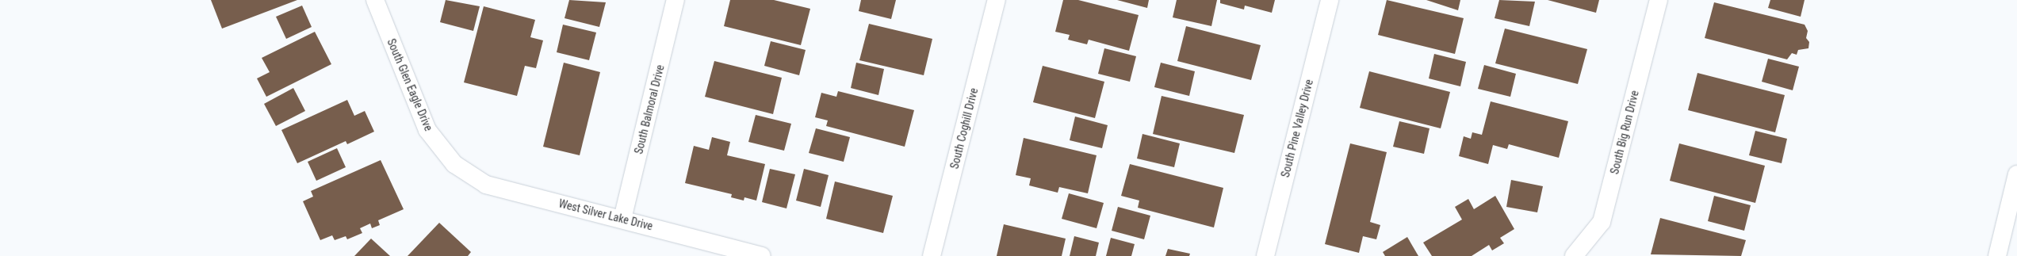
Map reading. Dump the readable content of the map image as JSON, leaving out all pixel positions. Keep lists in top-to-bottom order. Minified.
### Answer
{"streets":{"street":["South Glen Eagle Drive","South Balmoral Drive","South Coghill Drive","South Pine Valley Drive","South Big Run Drive","West Silver Lake Drive"]},"crossings":[["South Glen Eagle Drive","West Silver Lake Drive"],["South Balmoral Drive","West Silver Lake Drive"]]}
